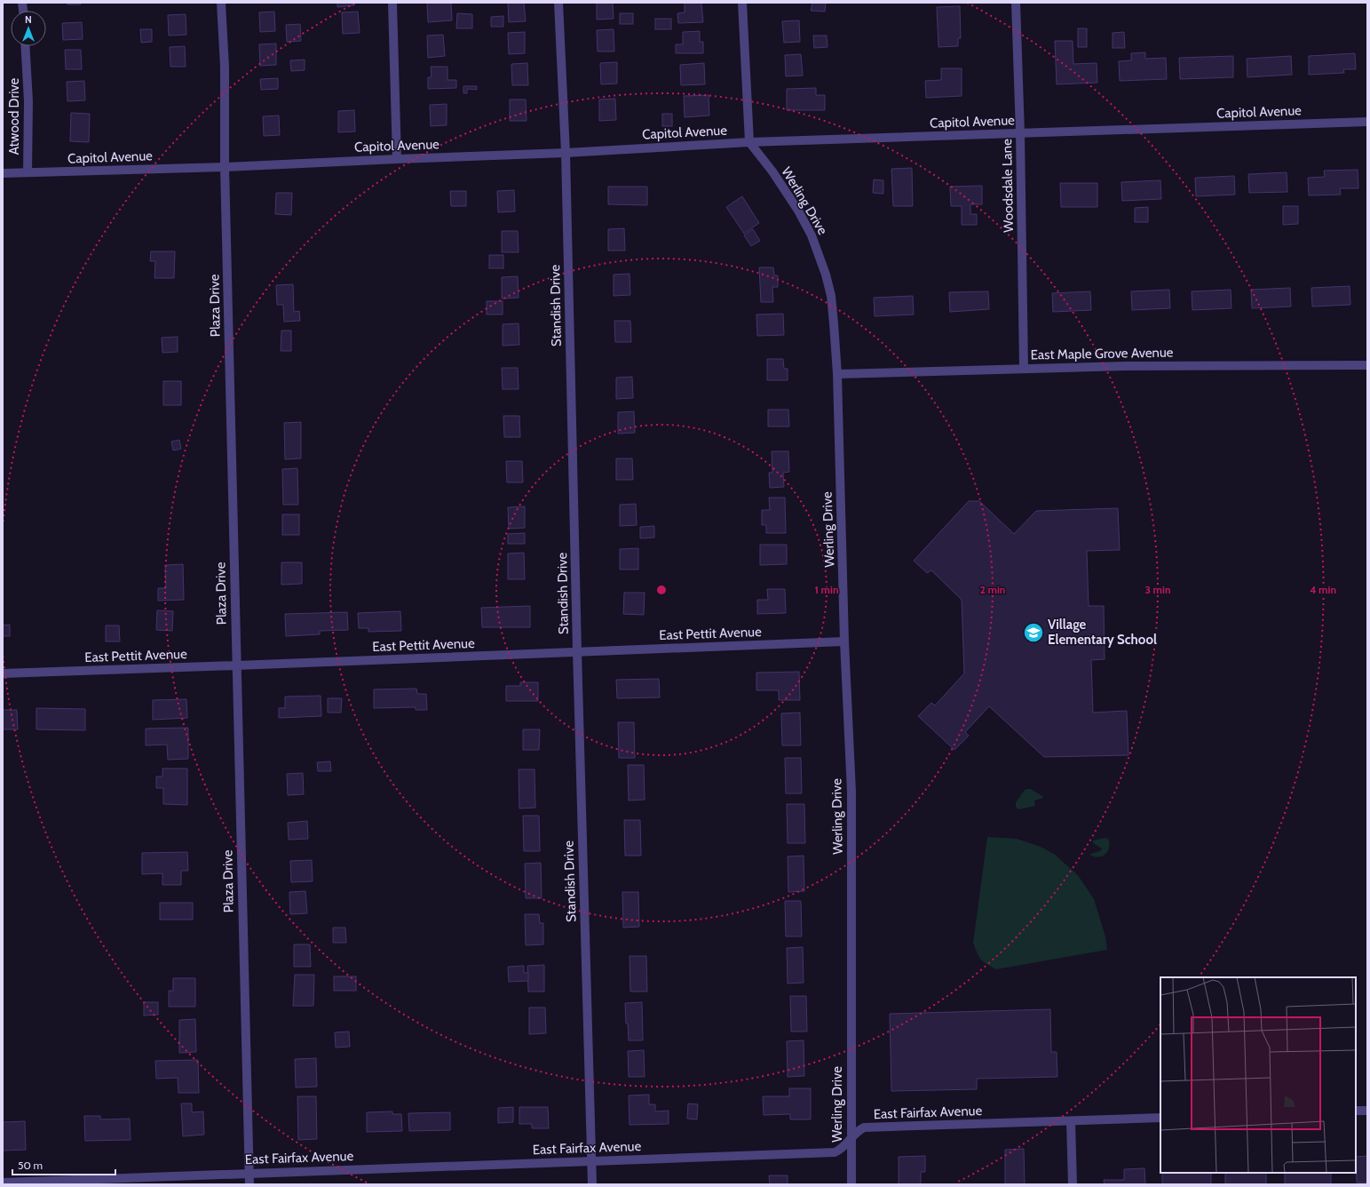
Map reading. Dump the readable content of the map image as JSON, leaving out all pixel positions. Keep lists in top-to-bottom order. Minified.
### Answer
{"streets":{"street":["Capitol Avenue","Atwood Drive","Woodsdale Lane","Werling Drive","Plaza Drive","Standish Drive","East Maple Grove Avenue","East Pettit Avenue","East Fairfax Avenue"]},"crossings":[["Capitol Avenue","Atwood Drive"],["Capitol Avenue","Woodsdale Lane"],["Capitol Avenue","Werling Drive"],["Capitol Avenue","Plaza Drive"],["Capitol Avenue","Standish Drive"],["Woodsdale Lane","East Maple Grove Avenue"],["Werling Drive","East Maple Grove Avenue"],["Werling Drive","East Pettit Avenue"],["Werling Drive","East Fairfax Avenue"],["Plaza Drive","East Pettit Avenue"],["Plaza Drive","East Fairfax Avenue"],["Standish Drive","East Pettit Avenue"],["Standish Drive","East Fairfax Avenue"]],"places":{"school or university":["Village Elementary School"]},"scale_bar":"50 m","north":"top","rings":["1 min","2 min","3 min","4 min"]}
